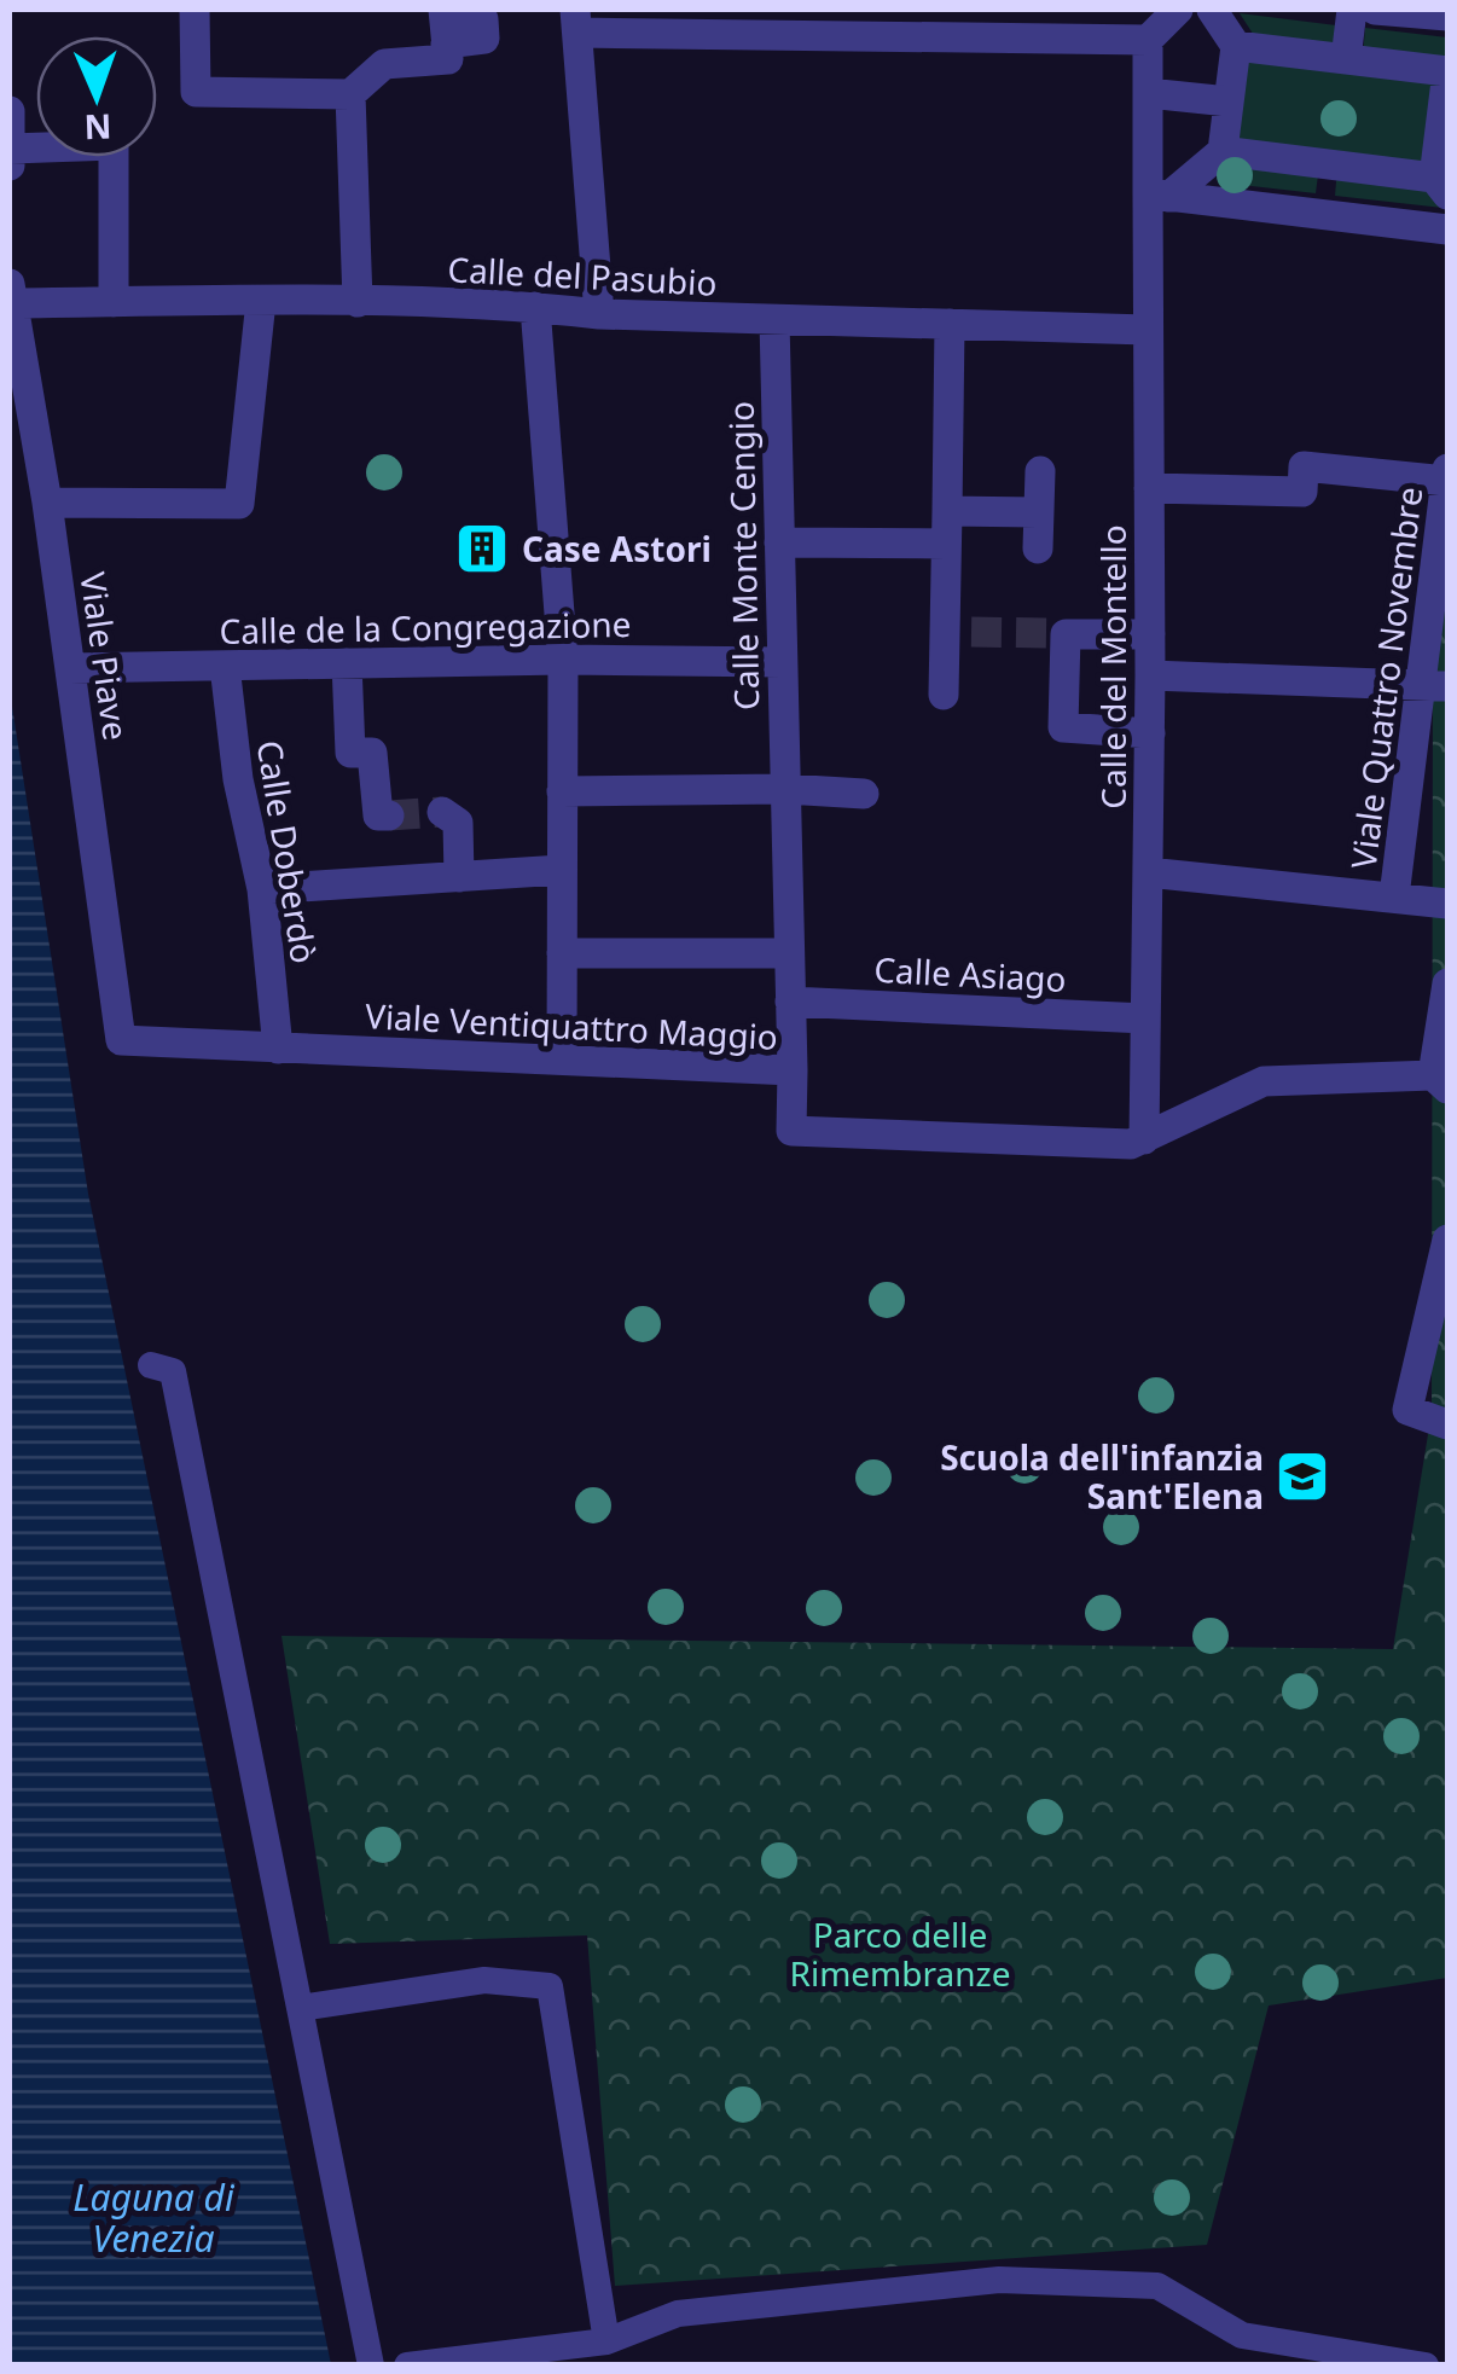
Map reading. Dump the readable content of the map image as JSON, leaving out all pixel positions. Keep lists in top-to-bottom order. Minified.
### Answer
{"streets":{"street":["Calle del Pasubio","Calle Monte Cengio","Calle de la Congregazione","Viale Piave","Calle del Montello","Viale Quattro Novembre","Calle Doberdò","Calle Asiago","Viale Ventiquattro Maggio"]},"crossings":[["Calle del Pasubio","Calle Monte Cengio"],["Calle del Pasubio","Viale Piave"],["Calle del Pasubio","Calle del Montello"],["Calle Monte Cengio","Calle de la Congregazione"],["Calle Monte Cengio","Calle Asiago"],["Calle Monte Cengio","Viale Ventiquattro Maggio"],["Calle de la Congregazione","Viale Piave"],["Calle de la Congregazione","Calle Doberdò"],["Viale Piave","Viale Ventiquattro Maggio"],["Calle del Montello","Calle Asiago"],["Calle del Montello","Viale Ventiquattro Maggio"],["Calle Doberdò","Viale Ventiquattro Maggio"]],"water":["Laguna di Venezia"],"parks":["Parco delle Rimembranze"],"places":{"building":["Case Astori"],"school or university":["Scuola dell'infanzia Sant'Elena"]},"north":"bottom"}
